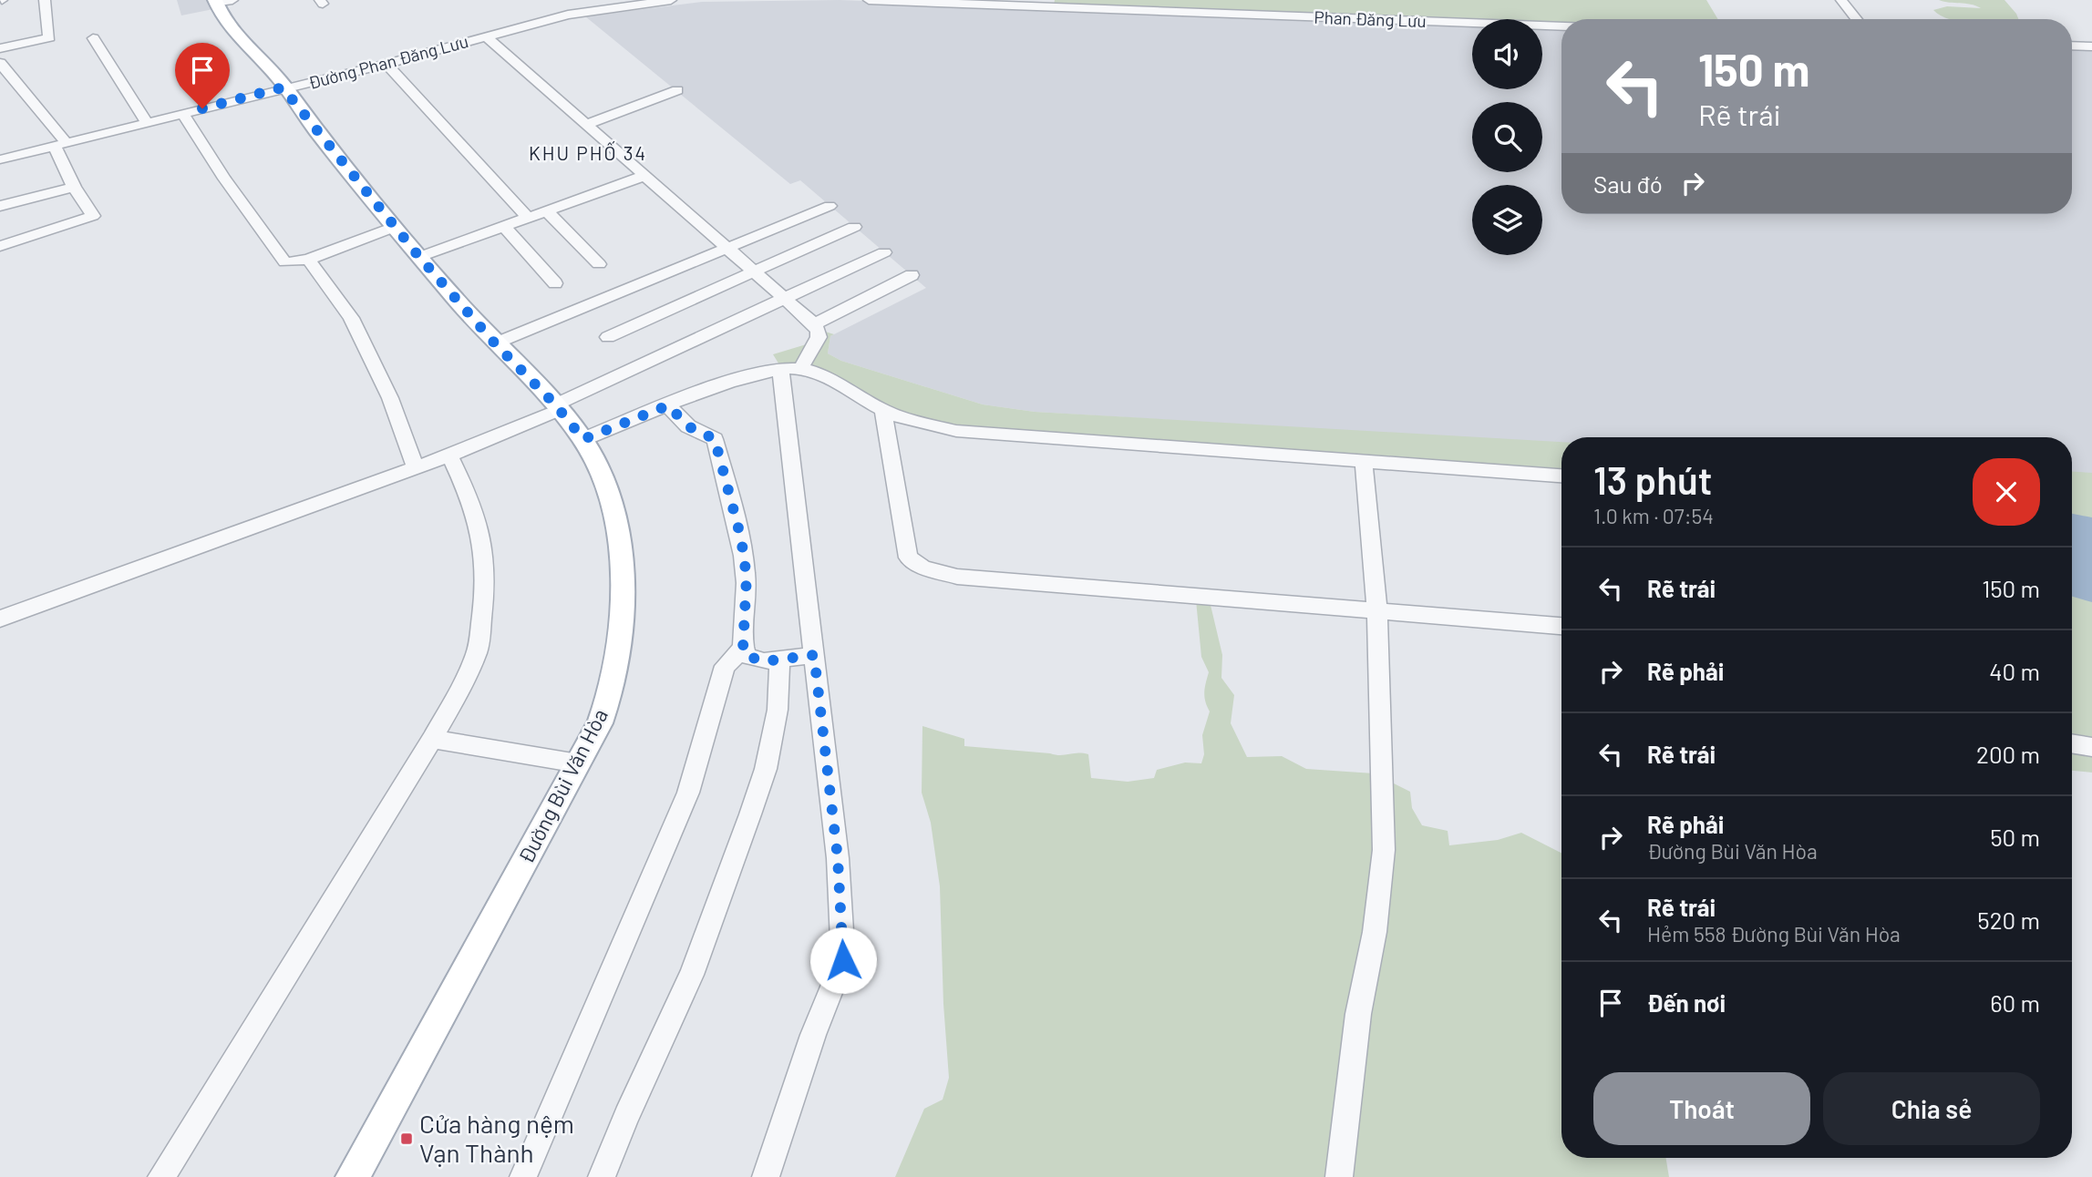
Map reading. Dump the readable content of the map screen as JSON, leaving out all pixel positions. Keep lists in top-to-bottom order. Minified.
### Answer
{"streets":{"main road":["Đường Bùi Văn Hòa"],"street":["Phan Đăng Lưu","Đường Phan Đăng Lưu"]},"crossings":[["Đường Phan Đăng Lưu","Đường Bùi Văn Hòa"]],"districts":["KHU PHỐ 34"],"places":{"transit":["Cửa hàng nệm Vạn Thành"]},"page":{"turn":["150 m","Rẽ trái"],"then":"Sau đó","heading":["13 phút","1.0 km · 07:54"],"list":[{"name":"Rẽ trái","value":"150 m"},{"name":"Rẽ phải","value":"40 m"},{"name":"Rẽ trái","value":"200 m"},{"name":"Rẽ phải","note":"Đường Bùi Văn Hòa","value":"50 m"},{"name":"Rẽ trái","note":"Hẻm 558 Đường Bùi Văn Hòa","value":"520 m"},{"name":"Đến nơi","value":"60 m"}],"buttons":["Thoát","Chia sẻ"]}}
